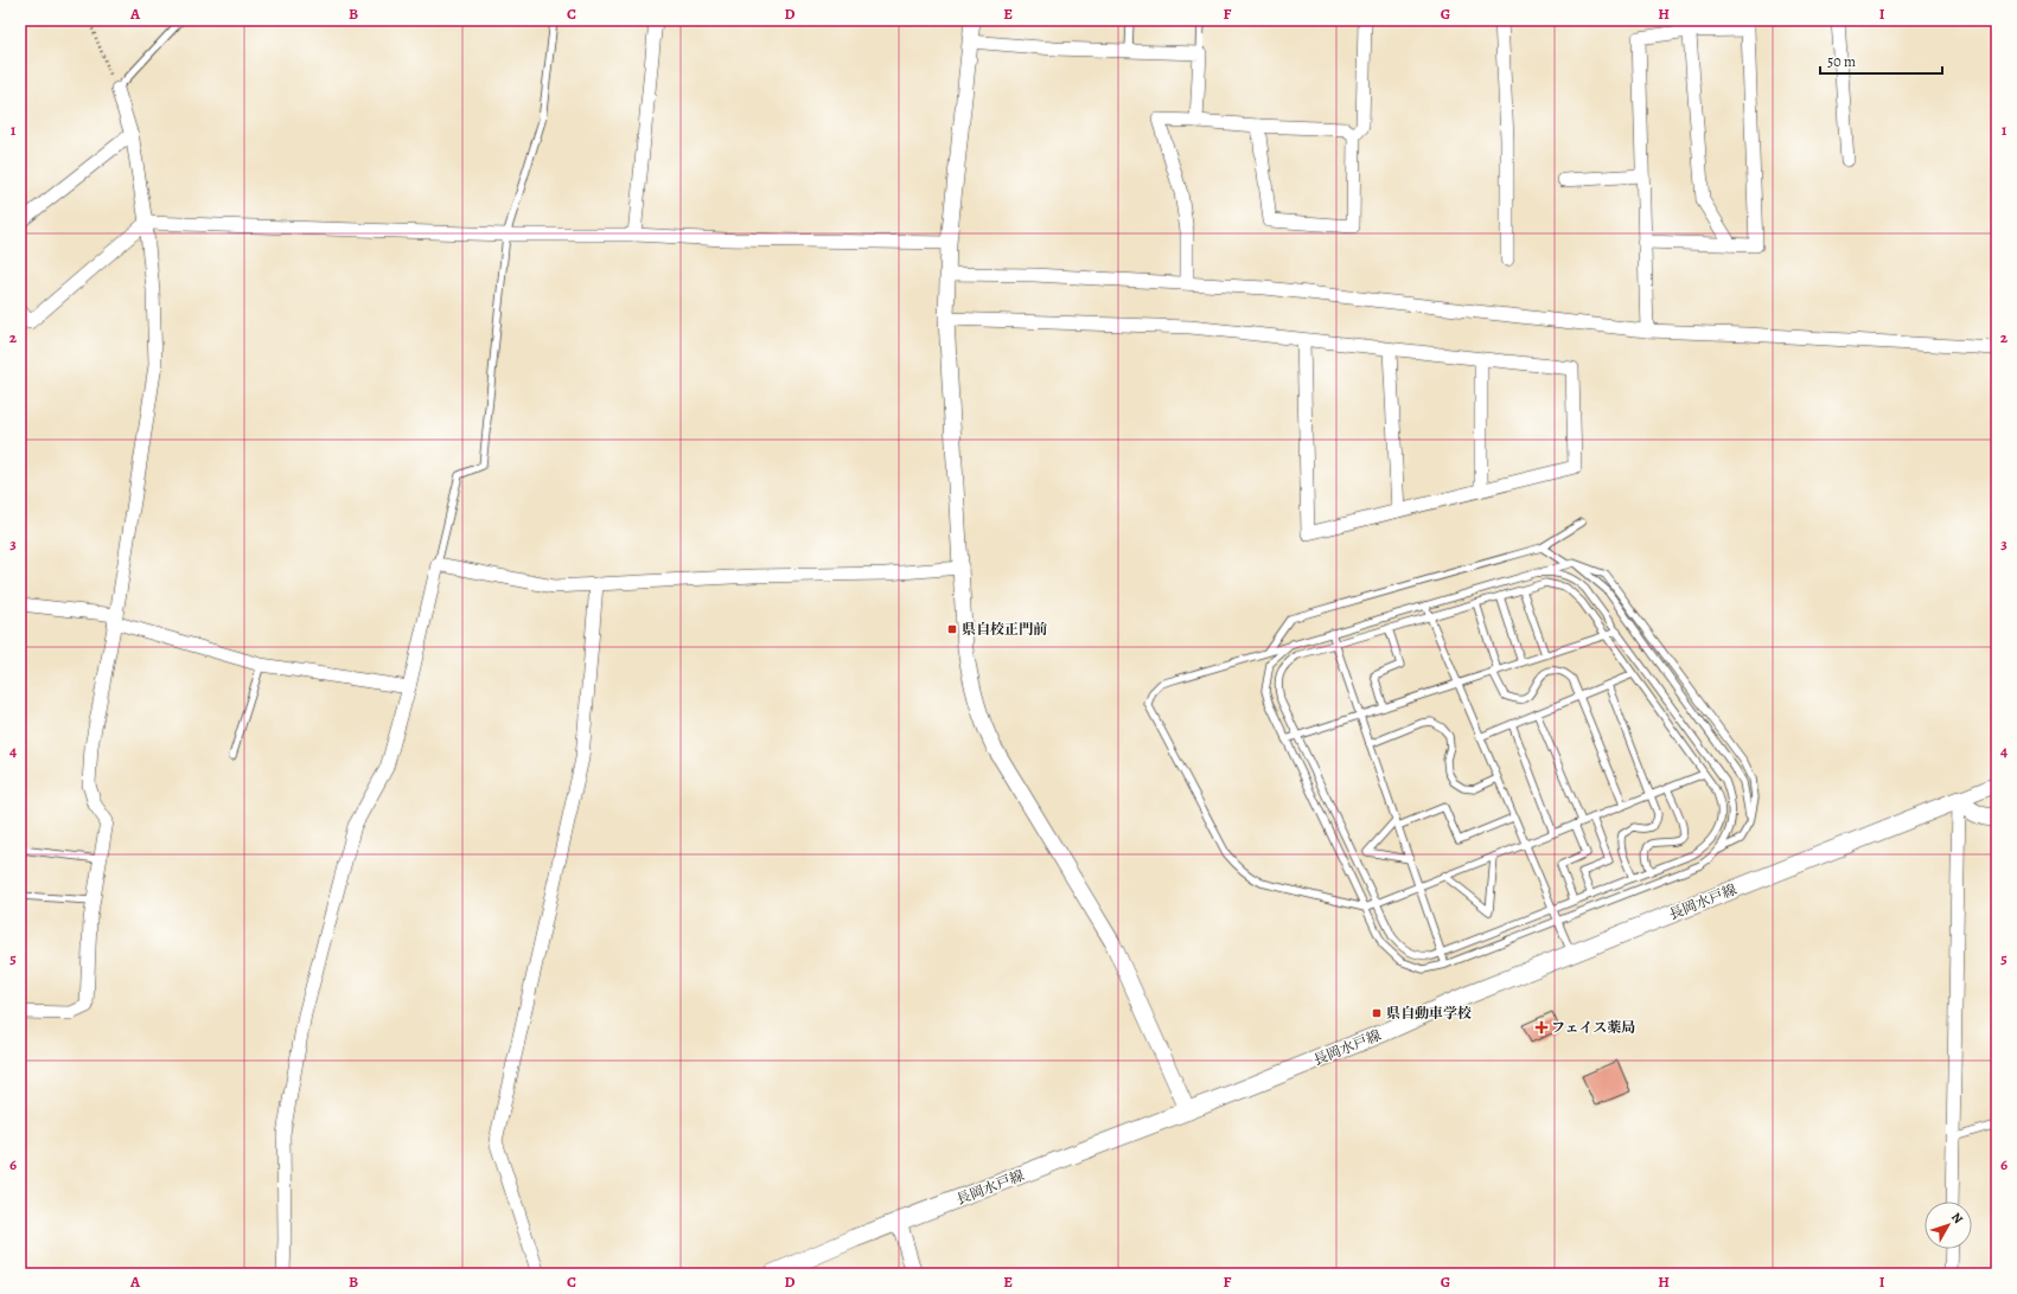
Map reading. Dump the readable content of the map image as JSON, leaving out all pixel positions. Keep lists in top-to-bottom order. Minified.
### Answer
{"streets":{"main road":["長岡水戸線"]},"places":{"transit":["県自校正門前","県自動車学校"],"health":["フェイス薬局"]},"scale_bar":"50 m","north":"top right","grid":{"columns":["A","B","C","D","E","F","G","H","I"],"rows":["1","2","3","4","5","6"]}}
